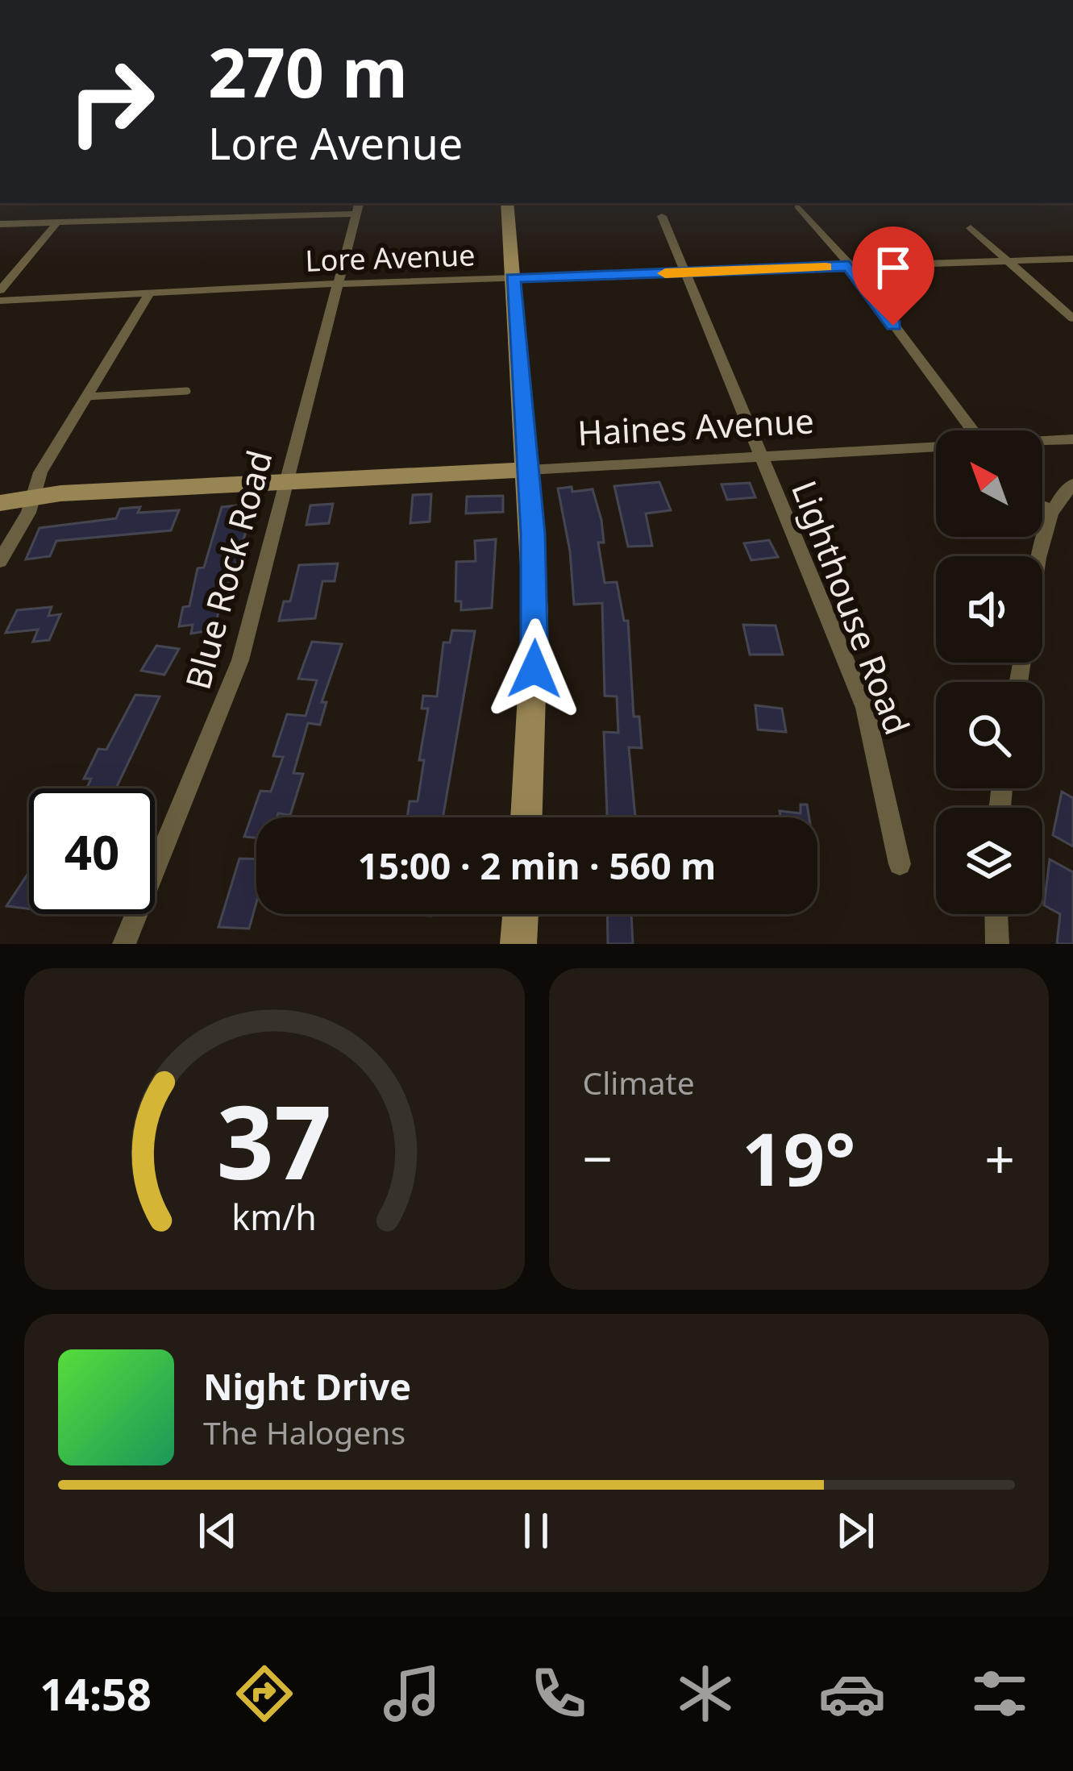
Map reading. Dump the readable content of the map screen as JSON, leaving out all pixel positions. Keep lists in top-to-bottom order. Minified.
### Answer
{"streets":{"street":["Lore Avenue","Haines Avenue","Blue Rock Road","Lighthouse Road"]},"crossings":[["Lore Avenue","Blue Rock Road"],["Lore Avenue","Lighthouse Road"],["Haines Avenue","Blue Rock Road"],["Haines Avenue","Lighthouse Road"]],"north":"top left","page":{"turn":["270 m","Lore Avenue"],"limit":"40","trip":"15:00 · 2 min · 560 m","tile":"Climate","heat":["−","19°","+"],"song":["Night Drive","The Halogens"],"tabs":"14:58","gauge":["37","km/h"]}}
